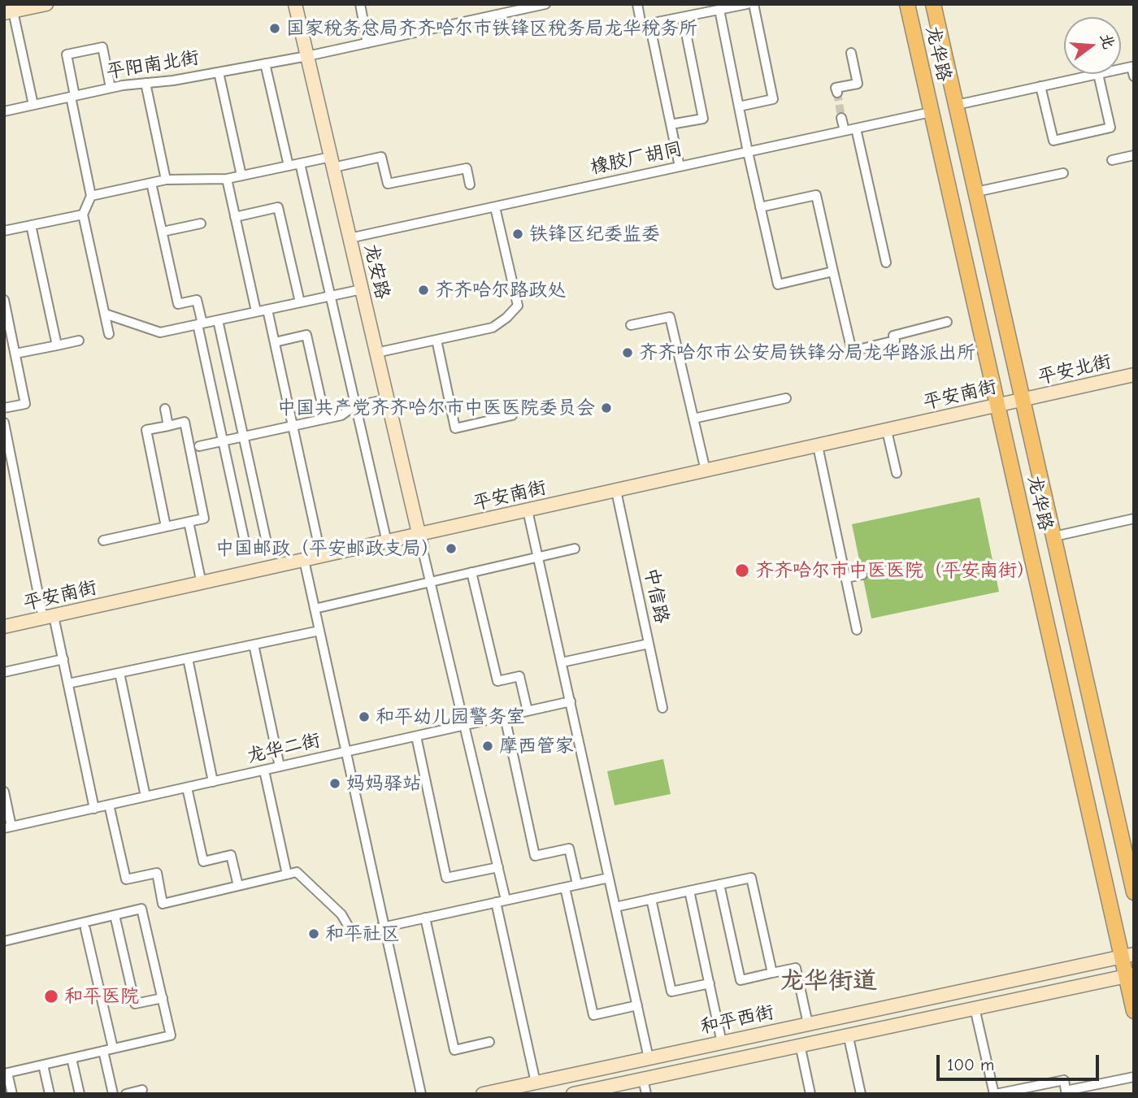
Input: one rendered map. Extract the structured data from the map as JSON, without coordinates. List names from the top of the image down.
{
  "streets": {
    "main road": ["龙华路"],
    "street": [
      "平阳南北街",
      "橡胶厂胡同",
      "龙安路",
      "平安北街",
      "平安南街",
      "中信路",
      "龙华二街",
      "和平西街"
    ]
  },
  "crossings": [
    ["龙华路", "橡胶厂胡同"],
    ["龙华路", "平安北街"],
    ["龙华路", "平安南街"],
    ["龙华路", "和平西街"],
    ["平阳南北街", "龙安路"],
    ["橡胶厂胡同", "龙安路"],
    ["龙安路", "平安南街"],
    ["平安北街", "平安南街"],
    ["平安南街", "中信路"]
  ],
  "districts": ["龙华街道"],
  "places": [
    "国家税务总局齐齐哈尔市铁锋区税务局龙华税务所",
    "铁锋区纪委监委",
    "齐齐哈尔路政处",
    "齐齐哈尔市公安局铁锋分局龙华路派出所",
    "中国共产党齐齐哈尔市中医医院委员会",
    "中国邮政（平安邮政支局）",
    "齐齐哈尔市中医医院（平安南街）",
    "和平幼儿园警务室",
    "摩西管家",
    "妈妈驿站",
    "和平社区",
    "和平医院"
  ],
  "scale_bar": "100 m",
  "north": "right"
}
